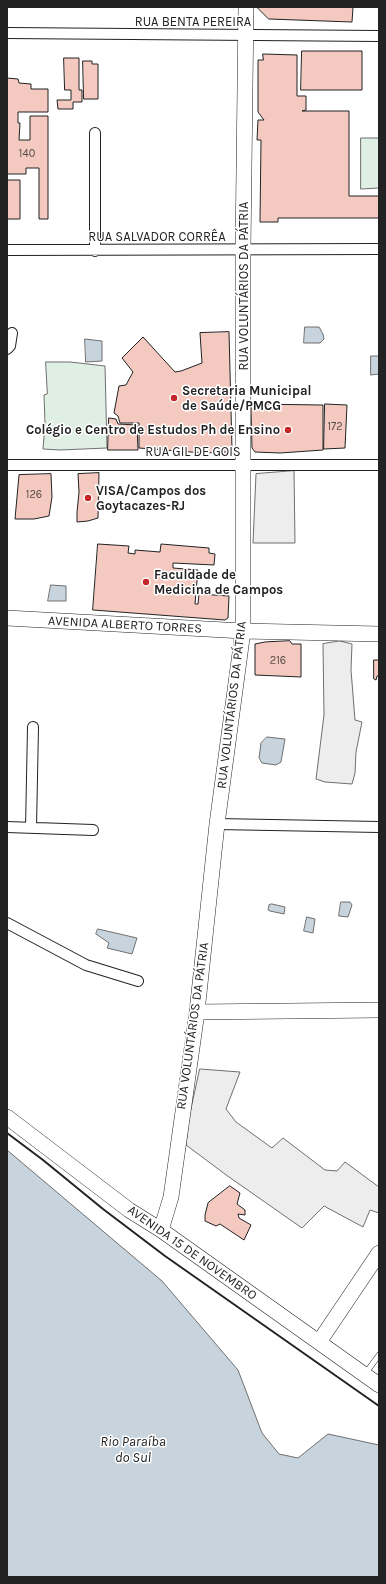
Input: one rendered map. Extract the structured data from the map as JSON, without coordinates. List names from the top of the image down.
{
  "streets": {
    "main road": ["RUA VOLUNTÁRIOS DA PÁTRIA", "AVENIDA ALBERTO TORRES", "AVENIDA 15 DE NOVEMBRO"],
    "street": ["RUA BENTA PEREIRA", "RUA SALVADOR CORRÊA", "RUA GIL DE GOIS"]
  },
  "crossings": [
    ["RUA BENTA PEREIRA", "RUA VOLUNTÁRIOS DA PÁTRIA"],
    ["RUA SALVADOR CORRÊA", "RUA VOLUNTÁRIOS DA PÁTRIA"],
    ["RUA VOLUNTÁRIOS DA PÁTRIA", "RUA GIL DE GOIS"],
    ["RUA VOLUNTÁRIOS DA PÁTRIA", "AVENIDA ALBERTO TORRES"],
    ["RUA VOLUNTÁRIOS DA PÁTRIA", "AVENIDA 15 DE NOVEMBRO"]
  ],
  "water": ["Rio Paraíba do Sul"],
  "places": [
    "Secretaria Municipal de Saúde/PMCG",
    "Colégio e Centro de Estudos Ph de Ensino",
    "VISA/Campos dos Goytacazes-RJ",
    "Faculdade de Medicina de Campos"
  ],
  "house_numbers": [
    "140",
    "172",
    "126",
    "216"
  ]
}
